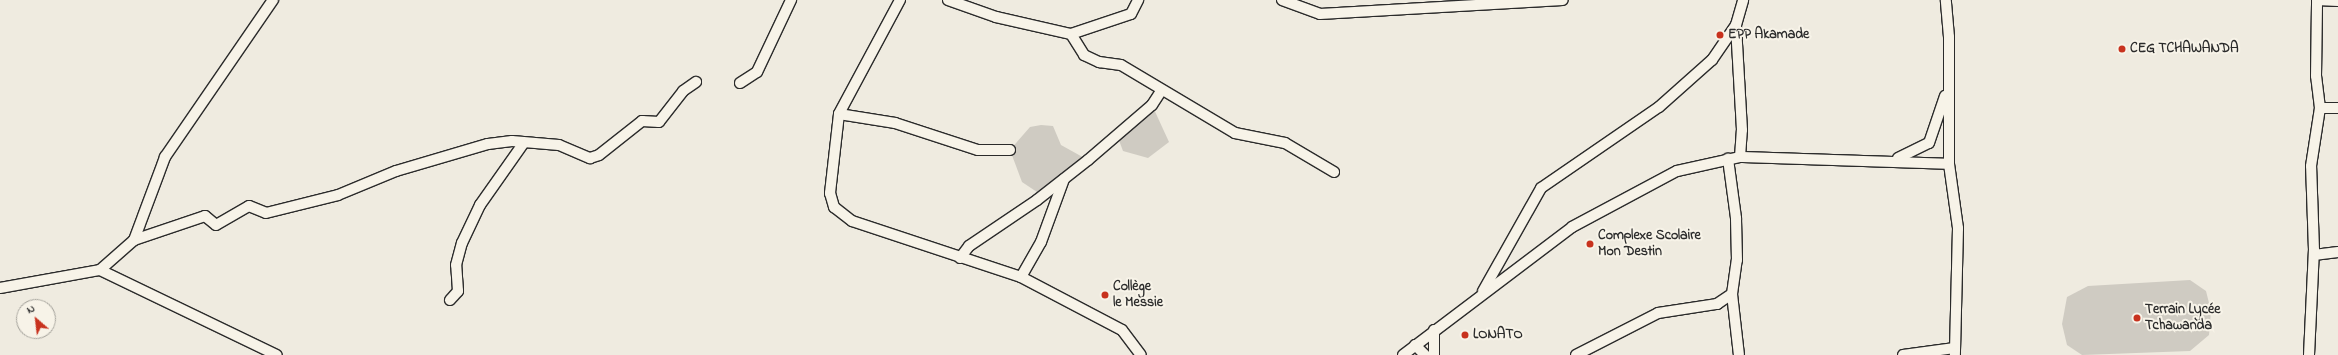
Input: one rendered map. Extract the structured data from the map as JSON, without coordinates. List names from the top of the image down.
{
  "places": [
    "EPP Akamade",
    "CEG TCHAWANDA",
    "Complexe Scolaire Mon Destin",
    "Collège le Messie",
    "Terrain Lycée Tchawanda",
    "LONATO"
  ],
  "north": "top left"
}
